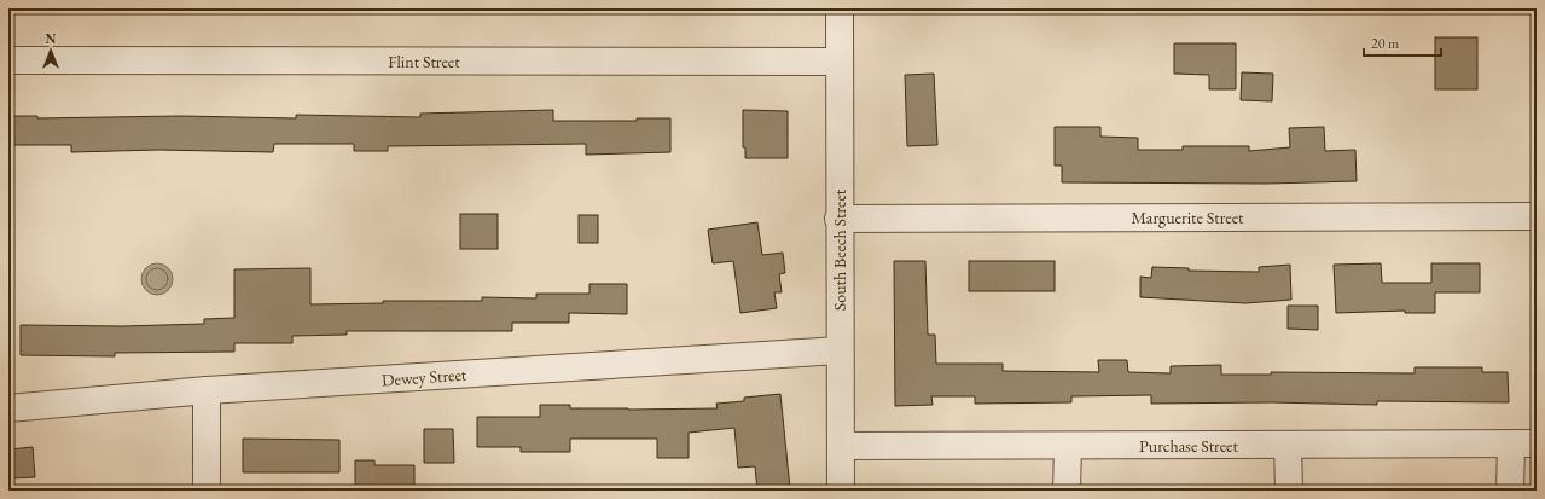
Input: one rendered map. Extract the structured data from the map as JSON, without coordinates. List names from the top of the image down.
{
  "streets": {
    "street": [
      "Flint Street",
      "Marguerite Street",
      "South Beech Street",
      "Dewey Street",
      "Purchase Street"
    ]
  },
  "crossings": [
    ["Flint Street", "South Beech Street"],
    ["Marguerite Street", "South Beech Street"],
    ["South Beech Street", "Dewey Street"],
    ["South Beech Street", "Purchase Street"]
  ],
  "scale_bar": "20 m",
  "north": "top"
}
